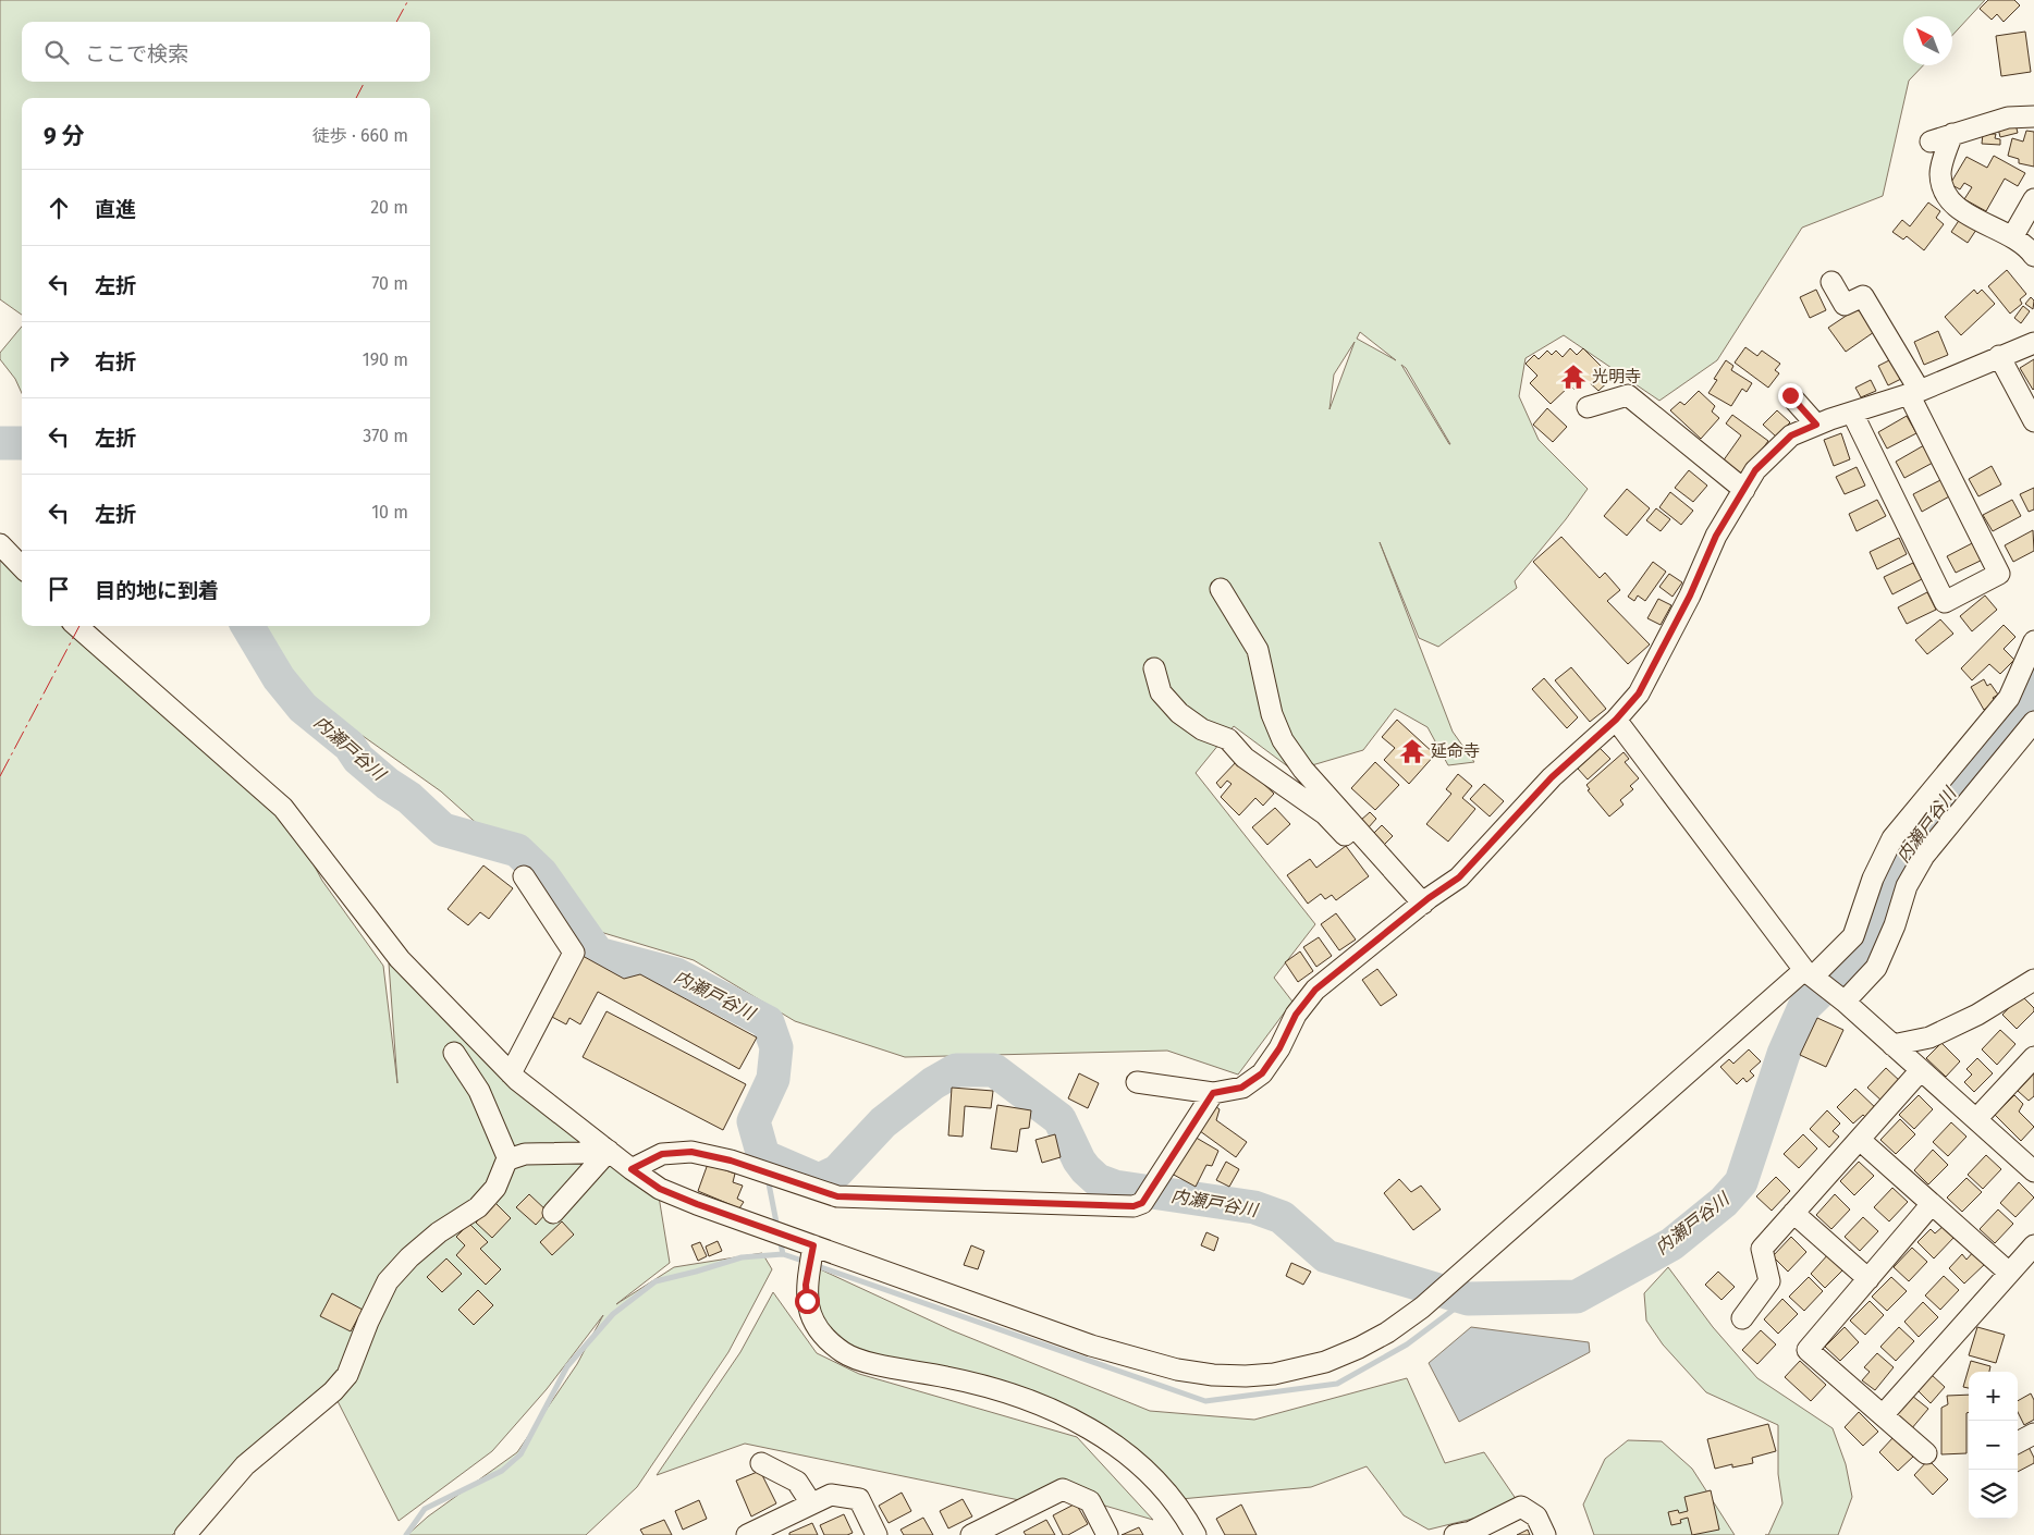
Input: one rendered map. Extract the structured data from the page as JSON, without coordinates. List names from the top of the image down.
{
  "water": ["内瀬戸谷川"],
  "places": {
    "temple": ["光明寺", "延命寺"]
  },
  "north": "top left",
  "page": {
    "search": "ここで検索",
    "heading": ["9 分", "徒歩 · 660 m"],
    "list": [
      ["直進", "20 m"],
      ["左折", "70 m"],
      ["右折", "190 m"],
      ["左折", "370 m"],
      ["左折", "10 m"],
      "目的地に到着"
    ],
    "map_buttons": ["+", "−"]
  }
}
